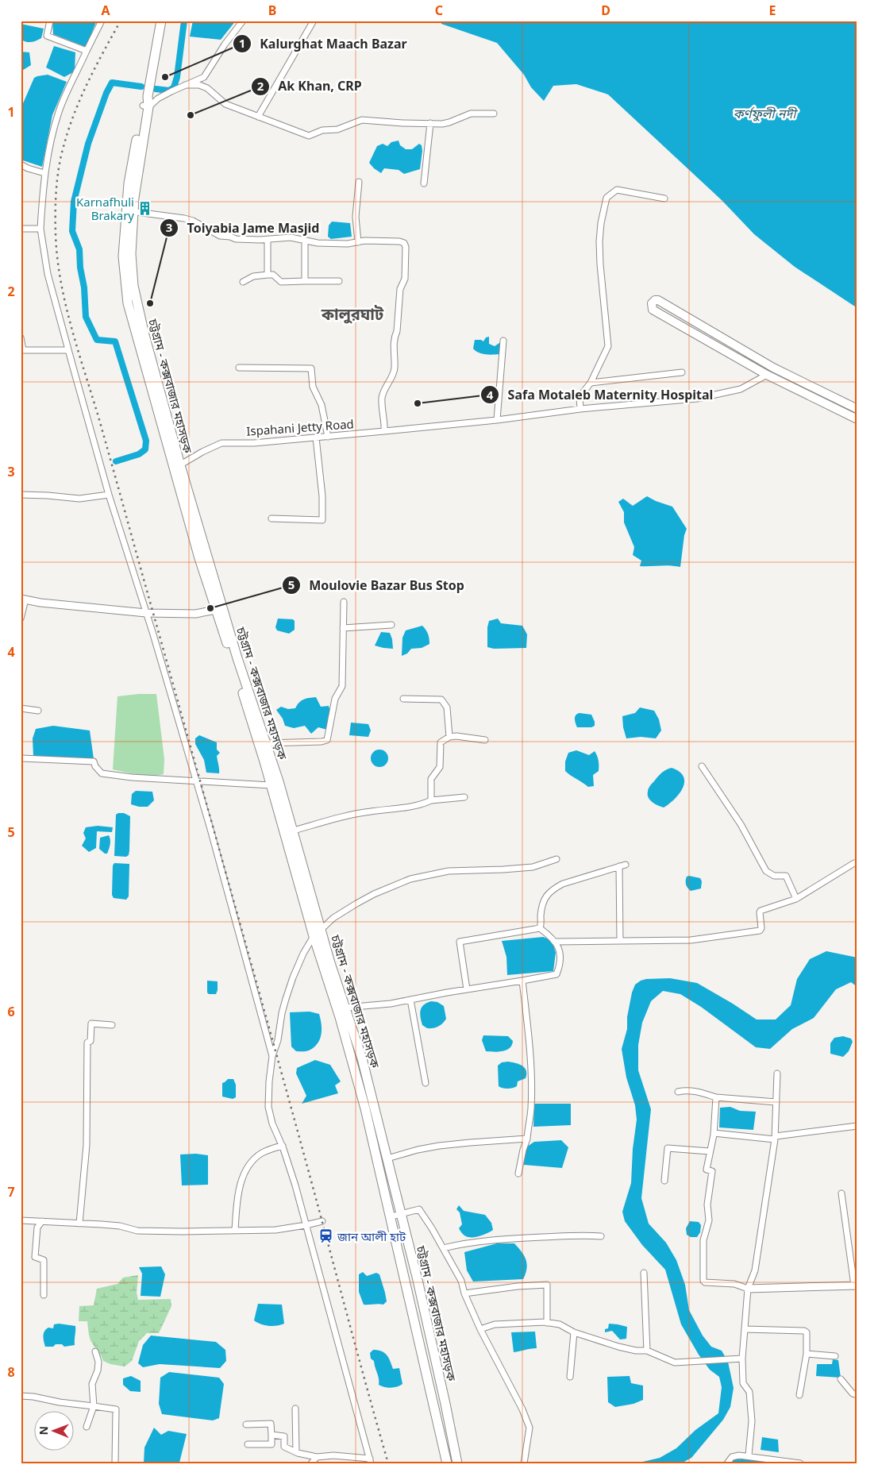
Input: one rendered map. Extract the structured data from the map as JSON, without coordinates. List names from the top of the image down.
{
  "streets": {
    "highway": ["চট্টগ্রাম - কক্সবাজার মহাসড়ক"],
    "street": ["Ispahani Jetty Road"]
  },
  "crossings": [
    ["চট্টগ্রাম - কক্সবাজার মহাসড়ক", "Ispahani Jetty Road"]
  ],
  "districts": ["কালুরঘাট"],
  "water": ["কর্ণফুলী নদী"],
  "places": {
    "other": [
      "Kalurghat Maach Bazar",
      "Ak Khan, CRP",
      "Toiyabia Jame Masjid",
      "Safa Motaleb Maternity Hospital",
      "Moulovie Bazar Bus Stop"
    ],
    "building": ["Karnafhuli Brakary"],
    "station": ["জান আলী হাট"]
  },
  "north": "left",
  "grid": {
    "columns": [
      "A",
      "B",
      "C",
      "D",
      "E"
    ],
    "rows": [
      "1",
      "2",
      "3",
      "4",
      "5",
      "6",
      "7",
      "8"
    ]
  }
}
